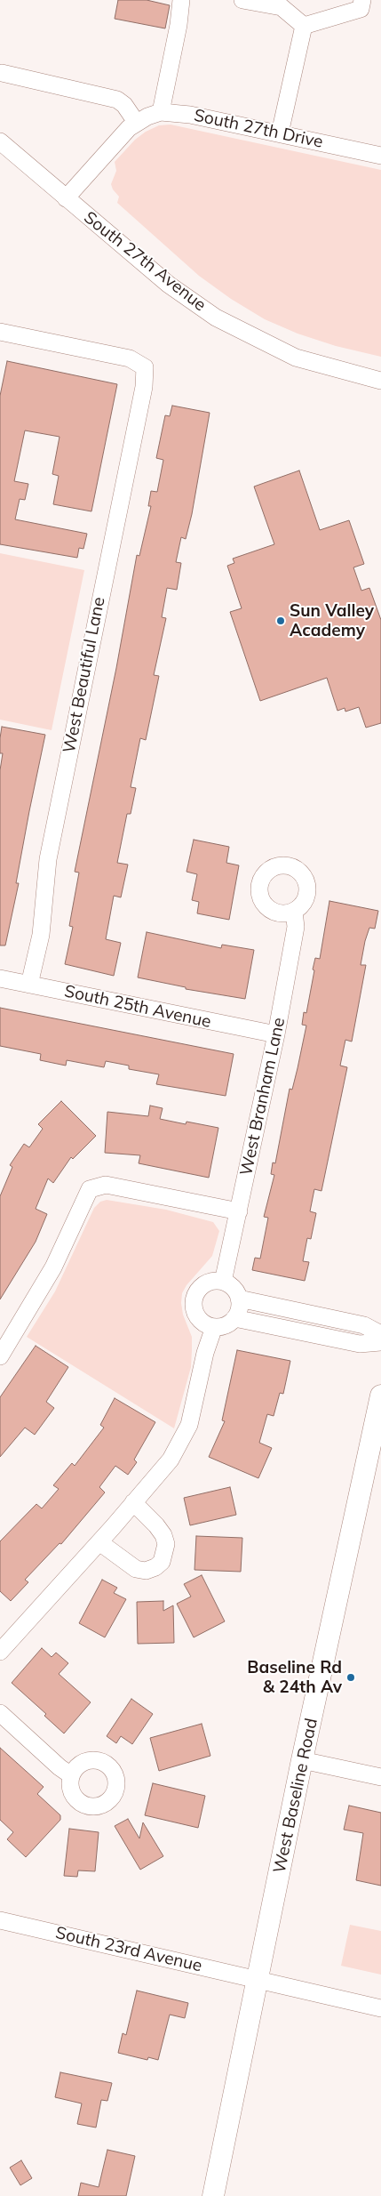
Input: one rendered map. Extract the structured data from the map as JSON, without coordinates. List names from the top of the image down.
{
  "streets": {
    "main road": ["West Baseline Road"],
    "street": [
      "South 27th Drive",
      "South 27th Avenue",
      "West Beautiful Lane",
      "South 25th Avenue",
      "West Branham Lane",
      "South 23rd Avenue"
    ]
  },
  "crossings": [
    ["South 27th Drive", "South 27th Avenue"],
    ["West Beautiful Lane", "South 25th Avenue"],
    ["South 25th Avenue", "West Branham Lane"],
    ["West Baseline Road", "South 23rd Avenue"]
  ],
  "places": ["Sun Valley Academy", "Baseline Rd & 24th Av"]
}
